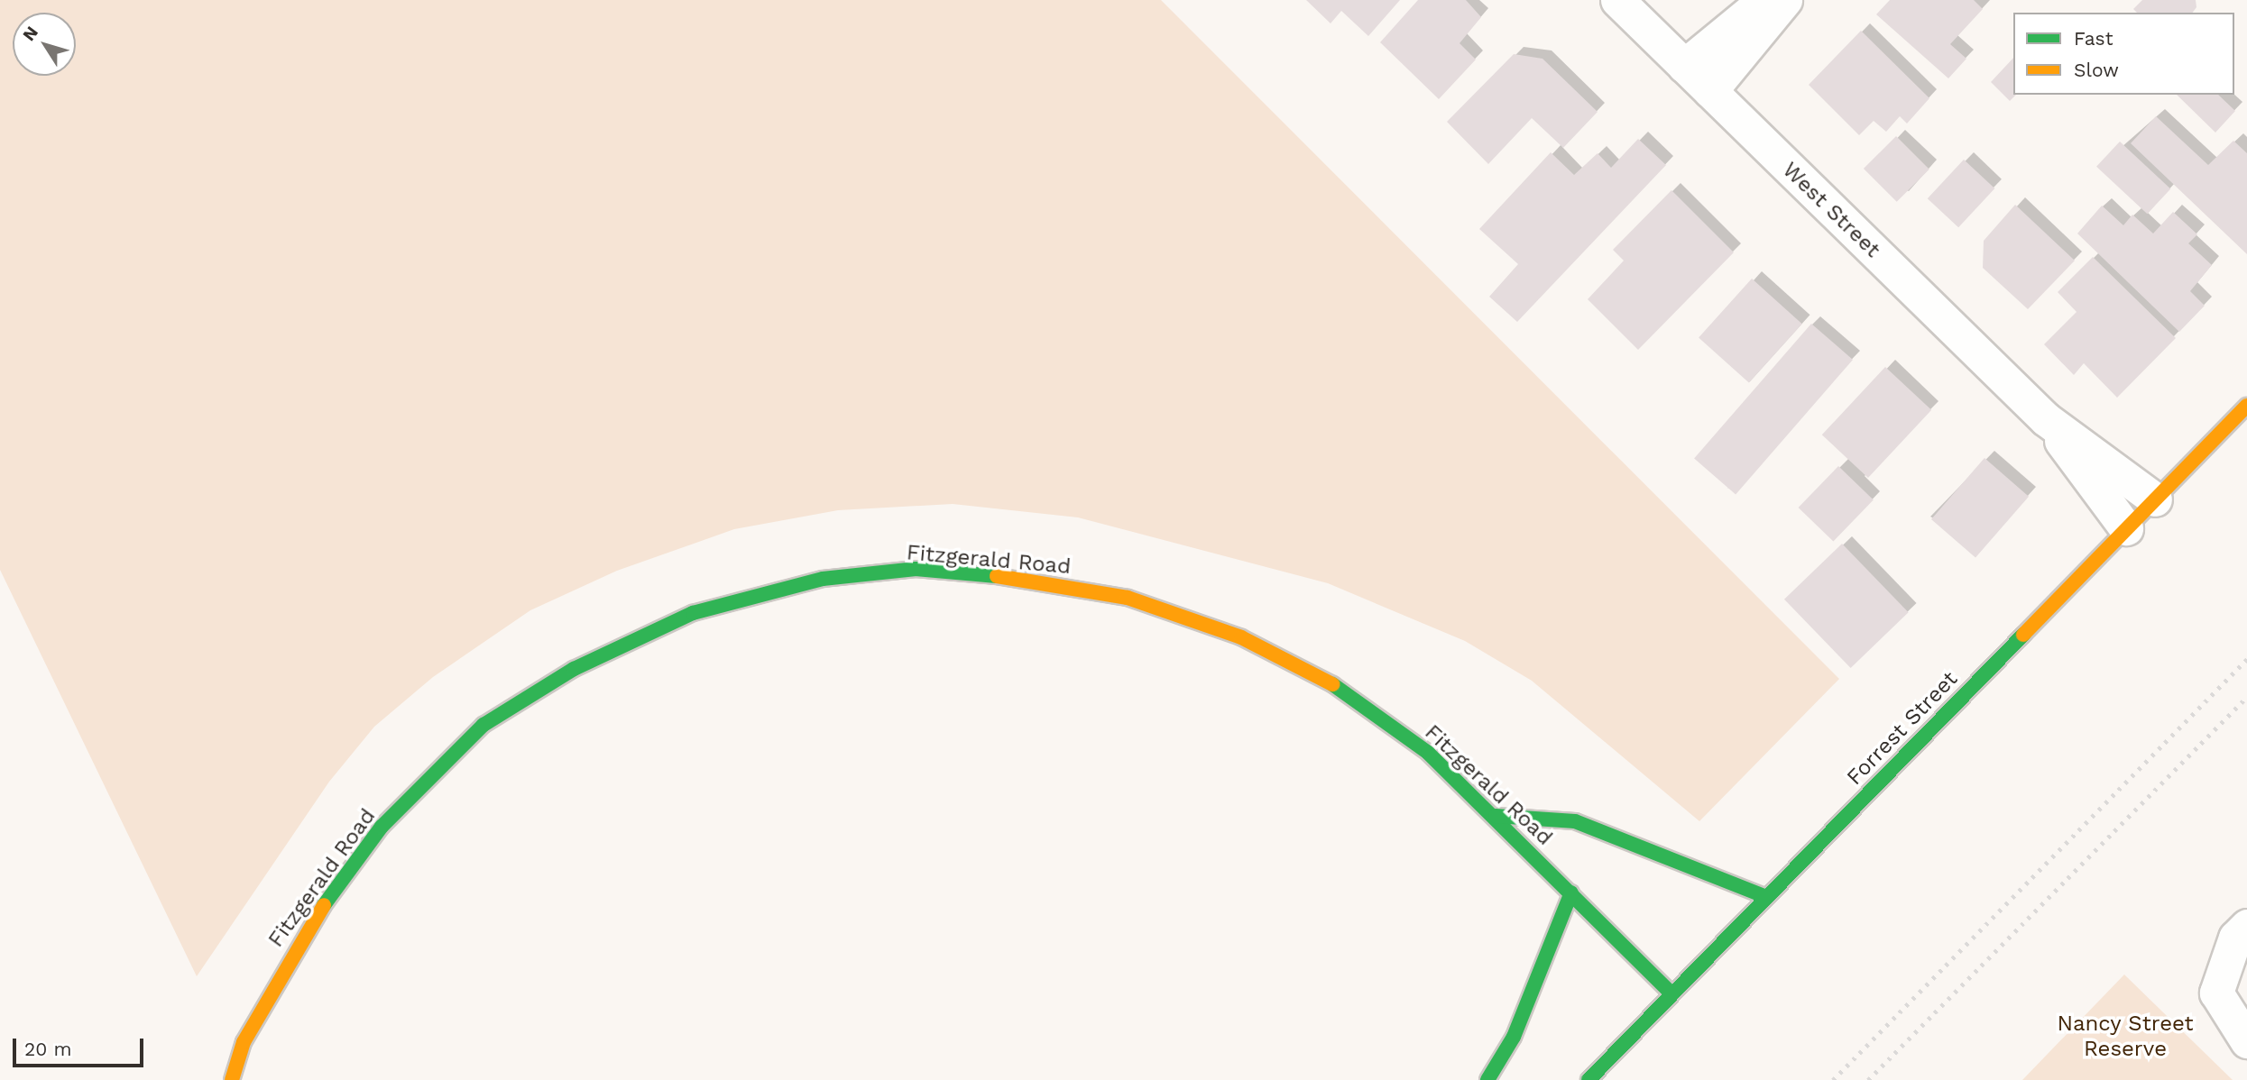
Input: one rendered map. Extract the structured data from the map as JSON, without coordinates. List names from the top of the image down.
{
  "streets": {
    "street": ["West Street", "Fitzgerald Road", "Forrest Street"]
  },
  "crossings": [
    ["West Street", "Forrest Street"],
    ["Fitzgerald Road", "Forrest Street"]
  ],
  "parks": ["Nancy Street Reserve"],
  "legend": ["Fast", "Slow"],
  "scale_bar": "20 m",
  "north": "top left"
}
